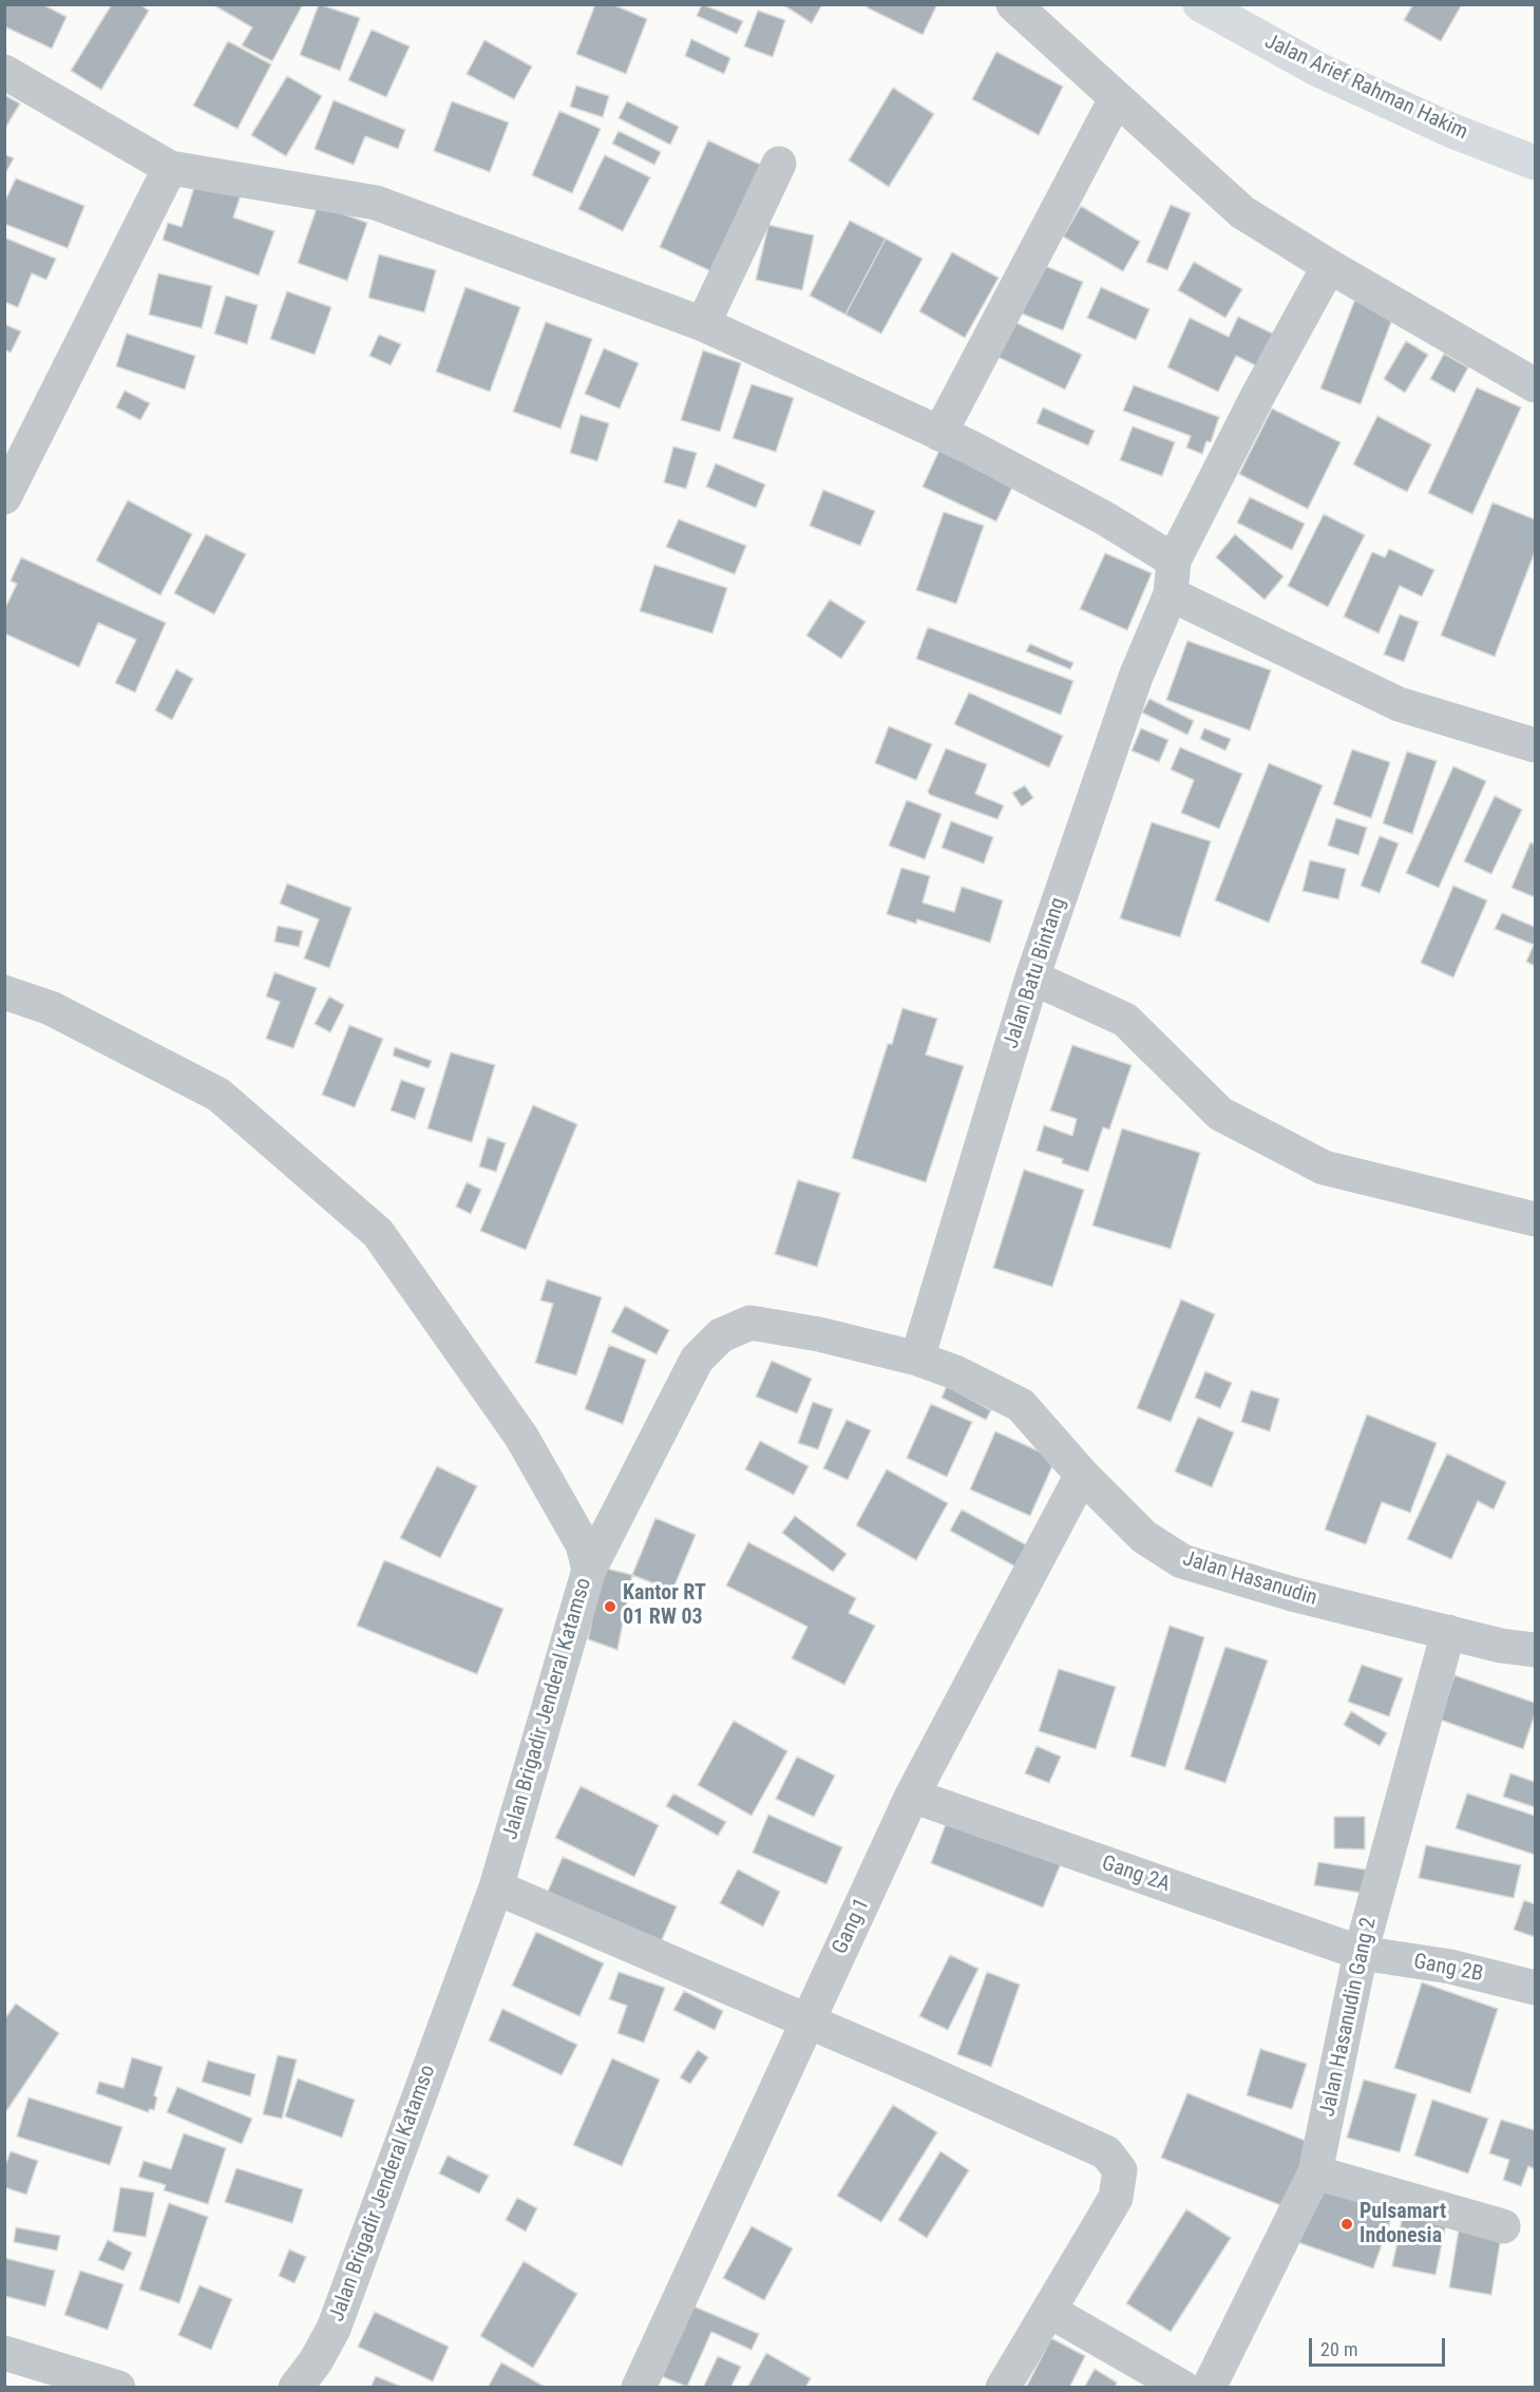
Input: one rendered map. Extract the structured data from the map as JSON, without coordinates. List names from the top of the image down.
{
  "streets": {
    "main road": ["Jalan Arief Rahman Hakim"],
    "street": [
      "Jalan Batu Bintang",
      "Jalan Hasanudin",
      "Jalan Brigadir Jenderal Katamso",
      "Gang 2A",
      "Gang 1",
      "Gang 2B",
      "Jalan Hasanudin Gang 2"
    ]
  },
  "crossings": [
    ["Jalan Batu Bintang", "Jalan Hasanudin"],
    ["Jalan Hasanudin", "Jalan Brigadir Jenderal Katamso"],
    ["Jalan Hasanudin", "Gang 1"],
    ["Jalan Hasanudin", "Jalan Hasanudin Gang 2"],
    ["Gang 2A", "Gang 1"],
    ["Gang 2A", "Gang 2B"],
    ["Gang 2A", "Jalan Hasanudin Gang 2"],
    ["Gang 2B", "Jalan Hasanudin Gang 2"]
  ],
  "places": ["Kantor RT 01 RW 03", "Pulsamart Indonesia"],
  "scale_bar": "20 m"
}
